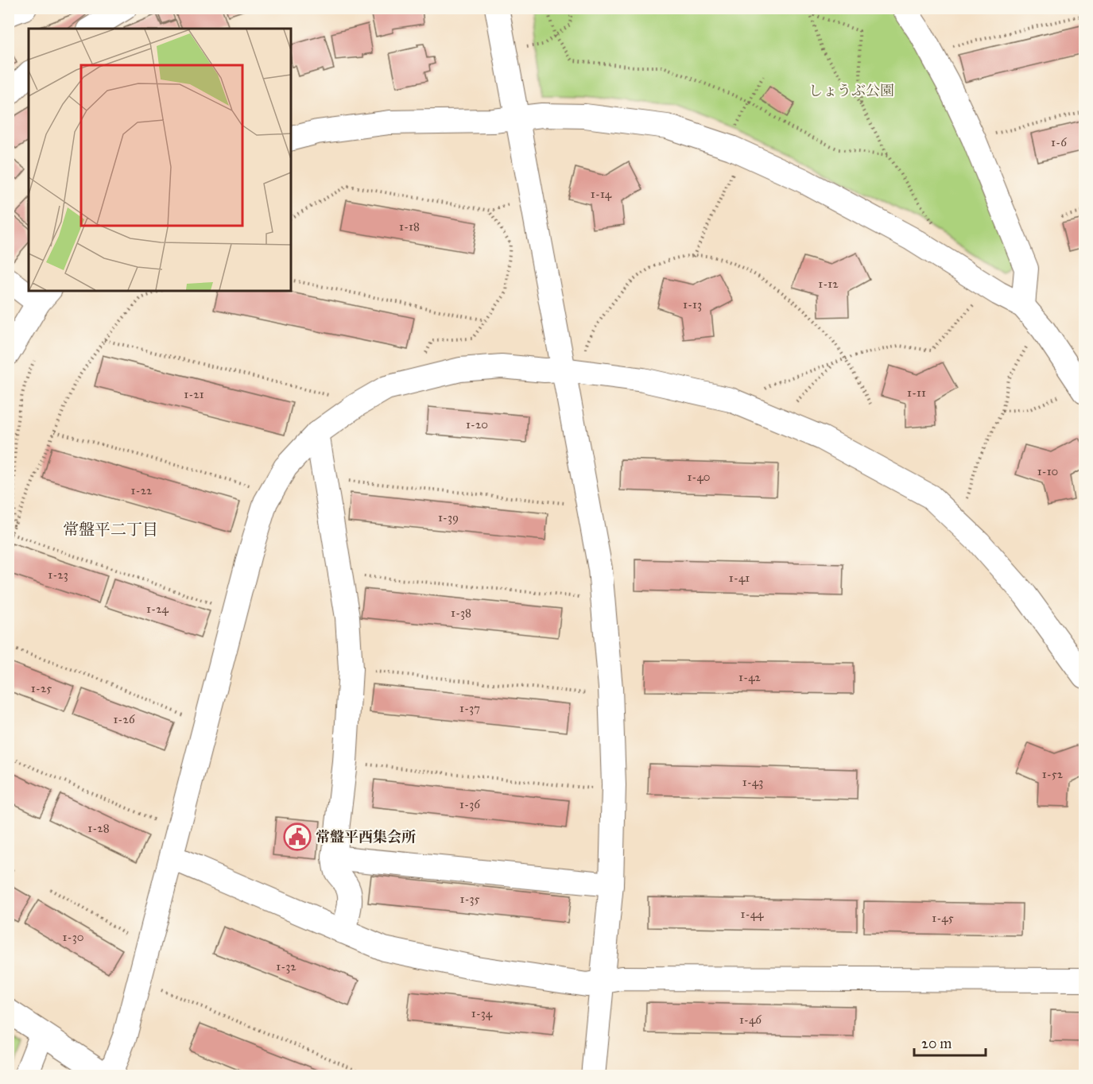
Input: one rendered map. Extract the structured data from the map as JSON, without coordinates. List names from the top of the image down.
{
  "districts": ["常盤平二丁目"],
  "parks": ["しょうぶ公園"],
  "places": {
    "public building": ["常盤平西集会所"]
  },
  "house_numbers": [
    "1-6",
    "1-14",
    "1-18",
    "1-12",
    "1-13",
    "1-11",
    "1-21",
    "1-20",
    "1-10",
    "1-40",
    "1-22",
    "1-39",
    "1-23",
    "1-41",
    "1-24",
    "1-38",
    "1-42",
    "1-25",
    "1-37",
    "1-26",
    "1-52",
    "1-43",
    "1-36",
    "1-28",
    "1-35",
    "1-44",
    "1-45",
    "1-30",
    "1-32",
    "1-34",
    "1-46"
  ],
  "scale_bar": "20 m"
}
